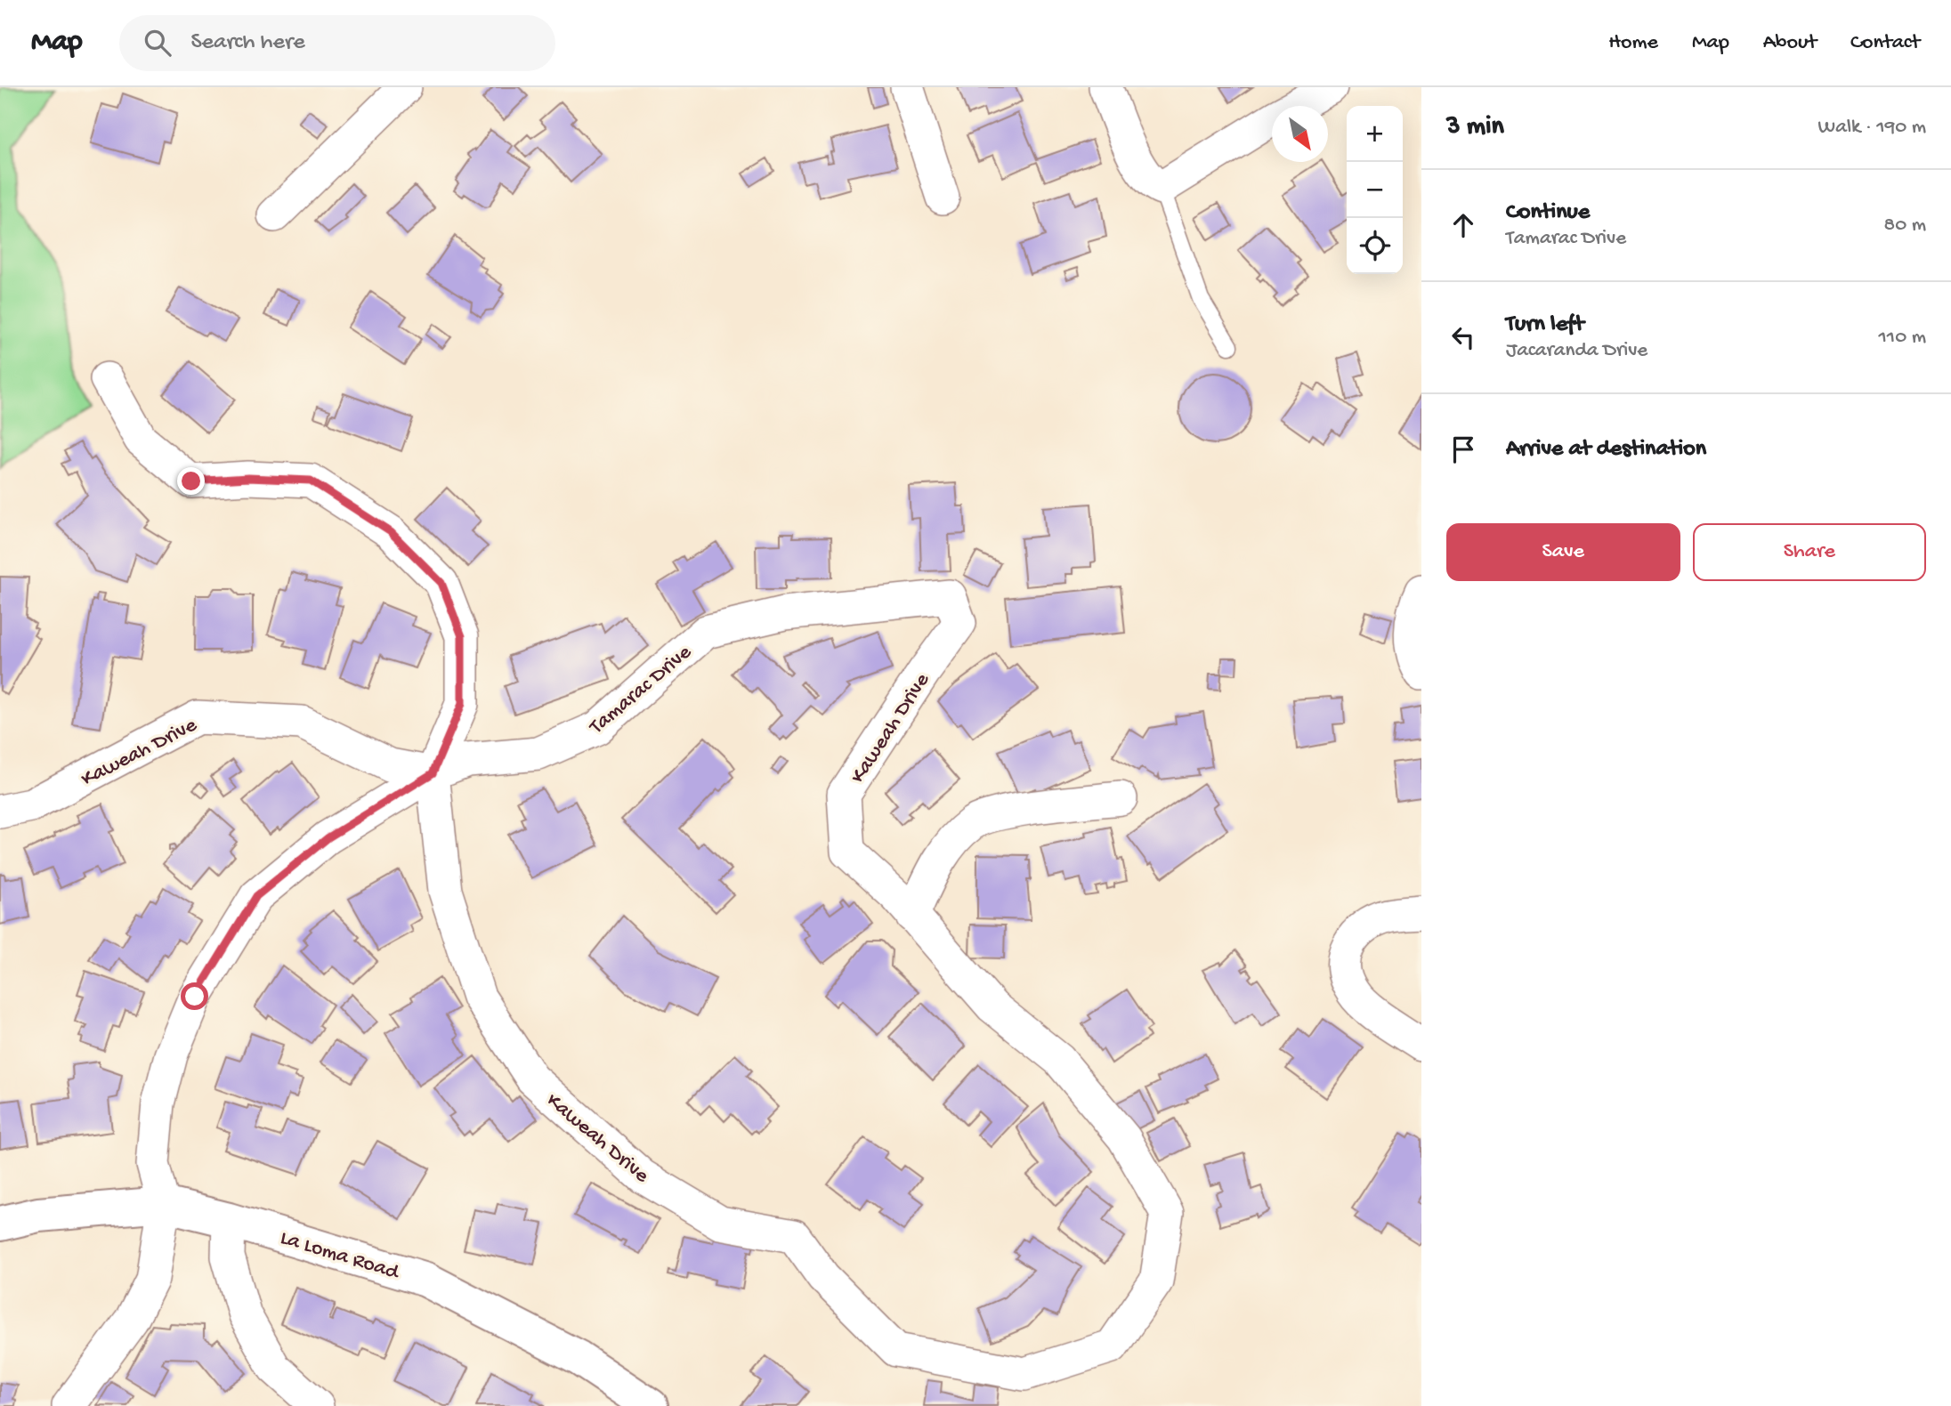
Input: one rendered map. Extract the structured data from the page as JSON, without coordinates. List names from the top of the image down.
{
  "streets": {
    "street": ["Tamarac Drive", "Kaweah Drive", "La Loma Road"]
  },
  "crossings": [
    ["Tamarac Drive", "Kaweah Drive"],
    ["Tamarac Drive", "La Loma Road"]
  ],
  "north": "bottom right",
  "page": {
    "header": "Map",
    "search": "Search here",
    "nav": [
      "Home",
      "Map",
      "About",
      "Contact"
    ],
    "heading": ["3 min", "Walk · 190 m"],
    "map_buttons": ["+", "−"],
    "list": [
      ["Continue", "Tamarac Drive", "80 m"],
      ["Turn left", "Jacaranda Drive", "110 m"],
      "Arrive at destination"
    ],
    "buttons": ["Save", "Share"]
  }
}
